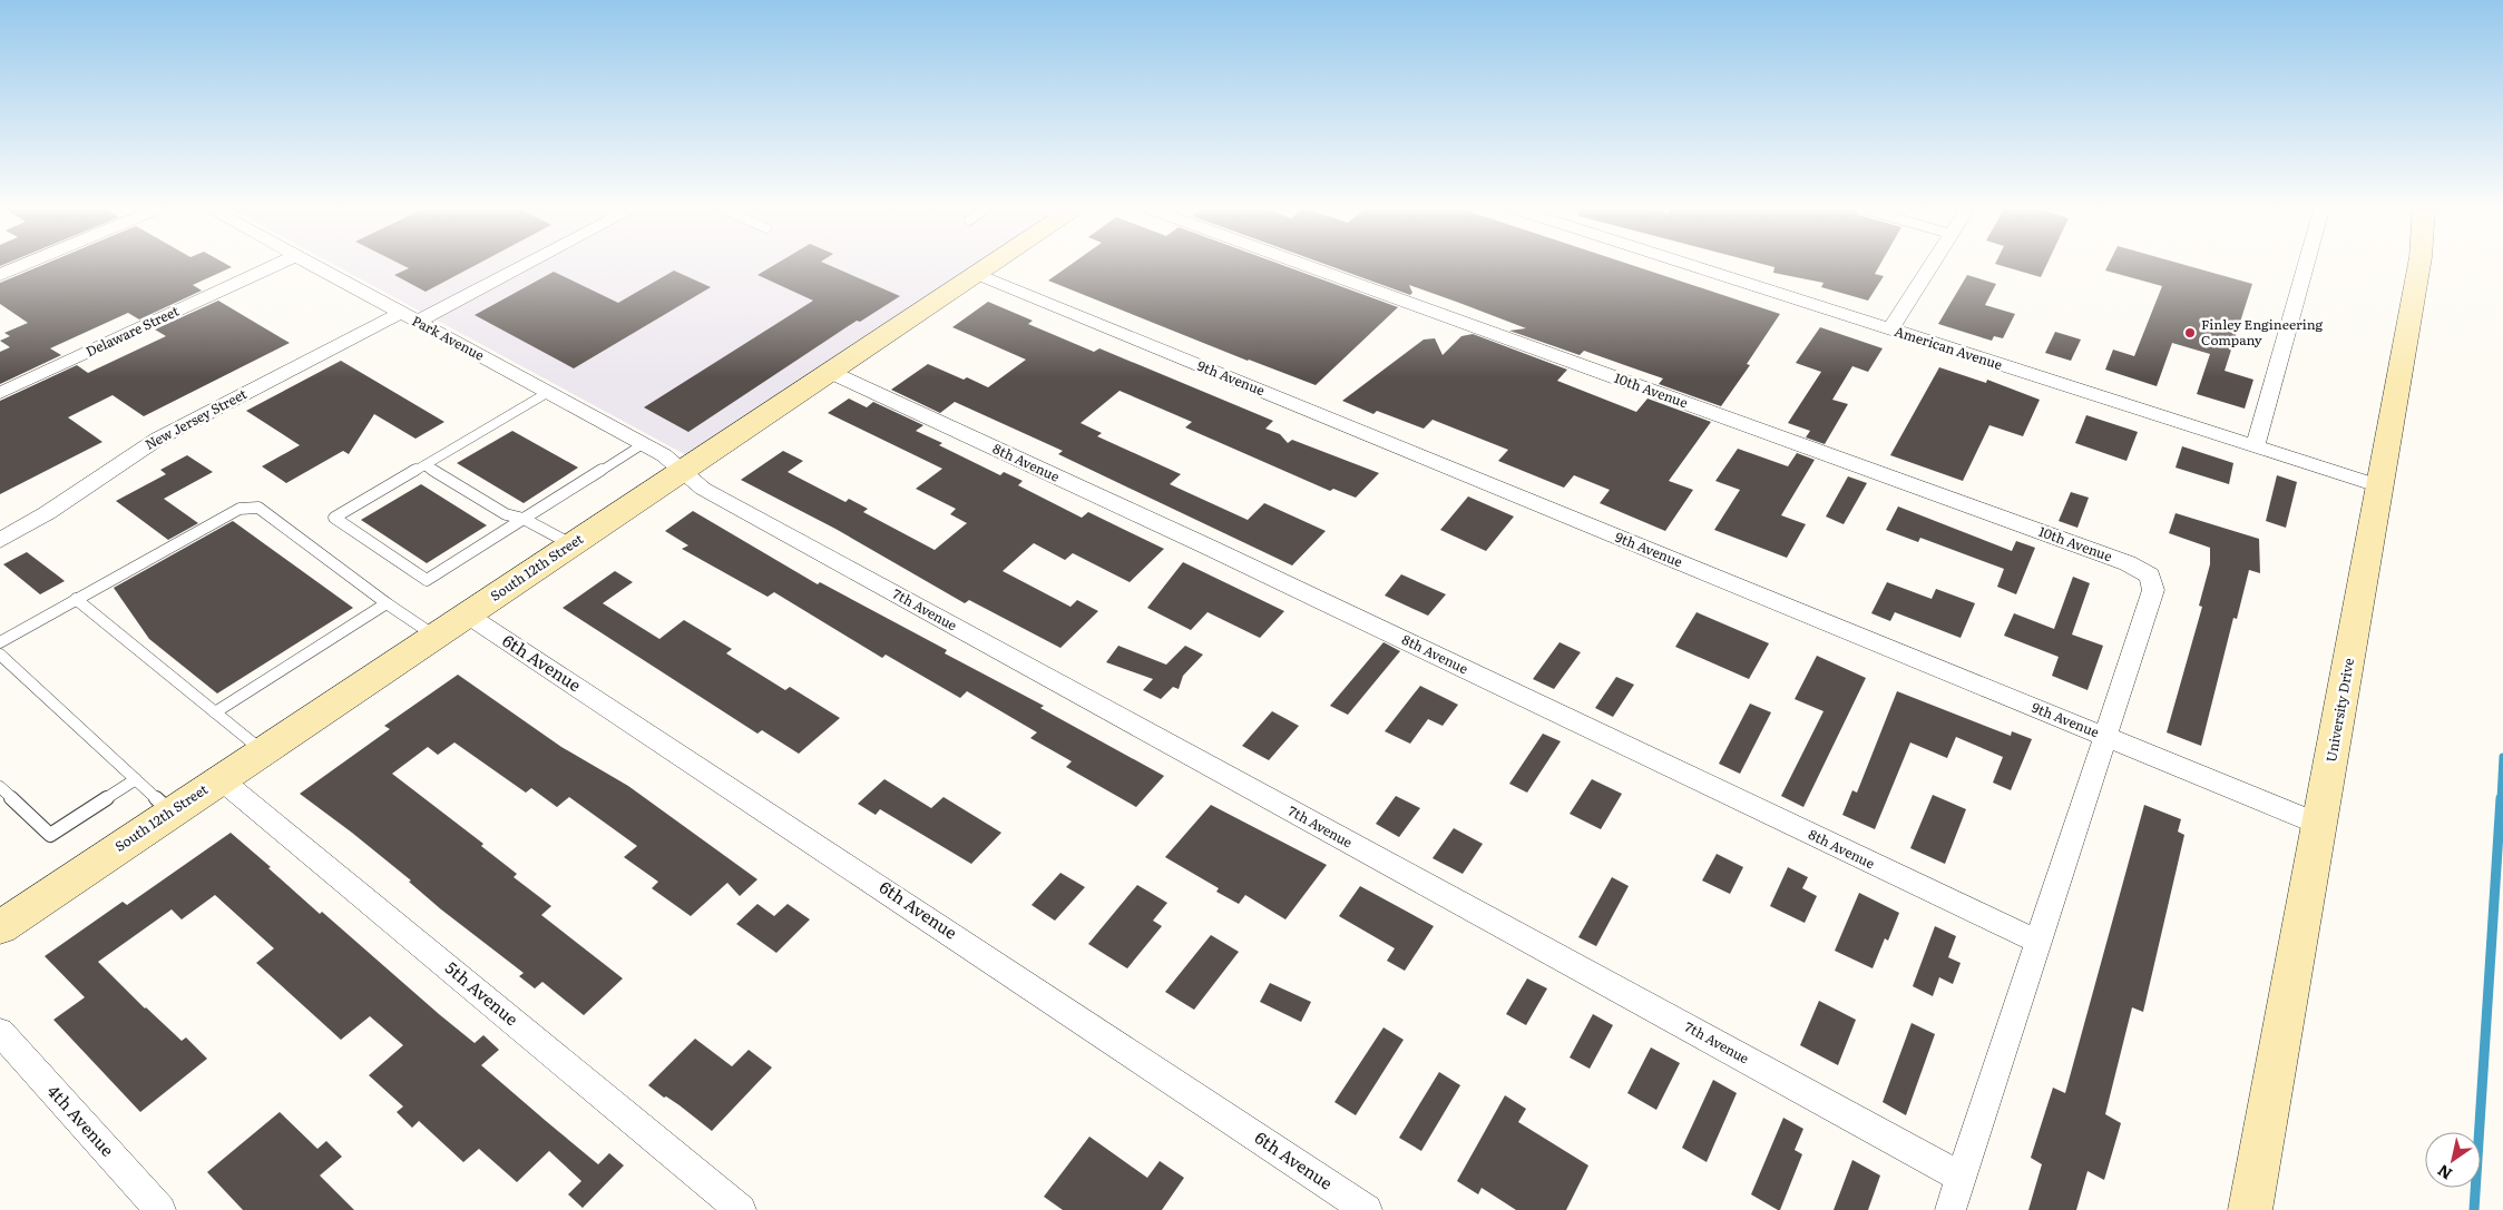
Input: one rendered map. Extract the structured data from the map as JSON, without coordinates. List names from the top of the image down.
{
  "streets": {
    "main road": ["South 12th Street", "University Drive"],
    "street": [
      "Delaware Street",
      "Park Avenue",
      "American Avenue",
      "9th Avenue",
      "10th Avenue",
      "New Jersey Street",
      "8th Avenue",
      "7th Avenue",
      "6th Avenue",
      "5th Avenue",
      "4th Avenue"
    ]
  },
  "crossings": [
    ["Park Avenue", "New Jersey Street"],
    ["Park Avenue", "South 12th Street"],
    ["Park Avenue", "7th Avenue"],
    ["American Avenue", "University Drive"],
    ["9th Avenue", "10th Avenue"],
    ["9th Avenue", "South 12th Street"],
    ["9th Avenue", "University Drive"],
    ["8th Avenue", "South 12th Street"],
    ["South 12th Street", "7th Avenue"],
    ["South 12th Street", "6th Avenue"],
    ["South 12th Street", "5th Avenue"]
  ],
  "places": ["Finley Engineering Company"],
  "north": "bottom left"
}
